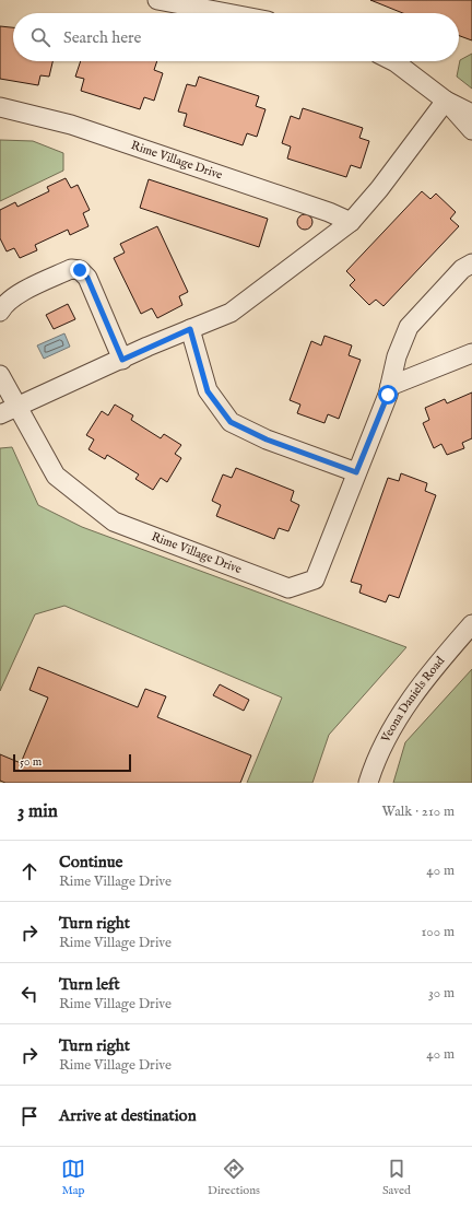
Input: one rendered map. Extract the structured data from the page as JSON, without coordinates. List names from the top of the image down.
{
  "streets": {
    "street": ["Rime Village Drive", "Veona Daniels Road"]
  },
  "scale_bar": "50 m",
  "page": {
    "search": "Search here",
    "scale": "50 m",
    "heading": ["3 min", "Walk · 210 m"],
    "list": [
      ["Continue", "Rime Village Drive", "40 m"],
      ["Turn right", "Rime Village Drive", "100 m"],
      ["Turn left", "Rime Village Drive", "30 m"],
      ["Turn right", "Rime Village Drive", "40 m"],
      "Arrive at destination"
    ],
    "nav": ["Map", "Directions", "Saved"]
  }
}
